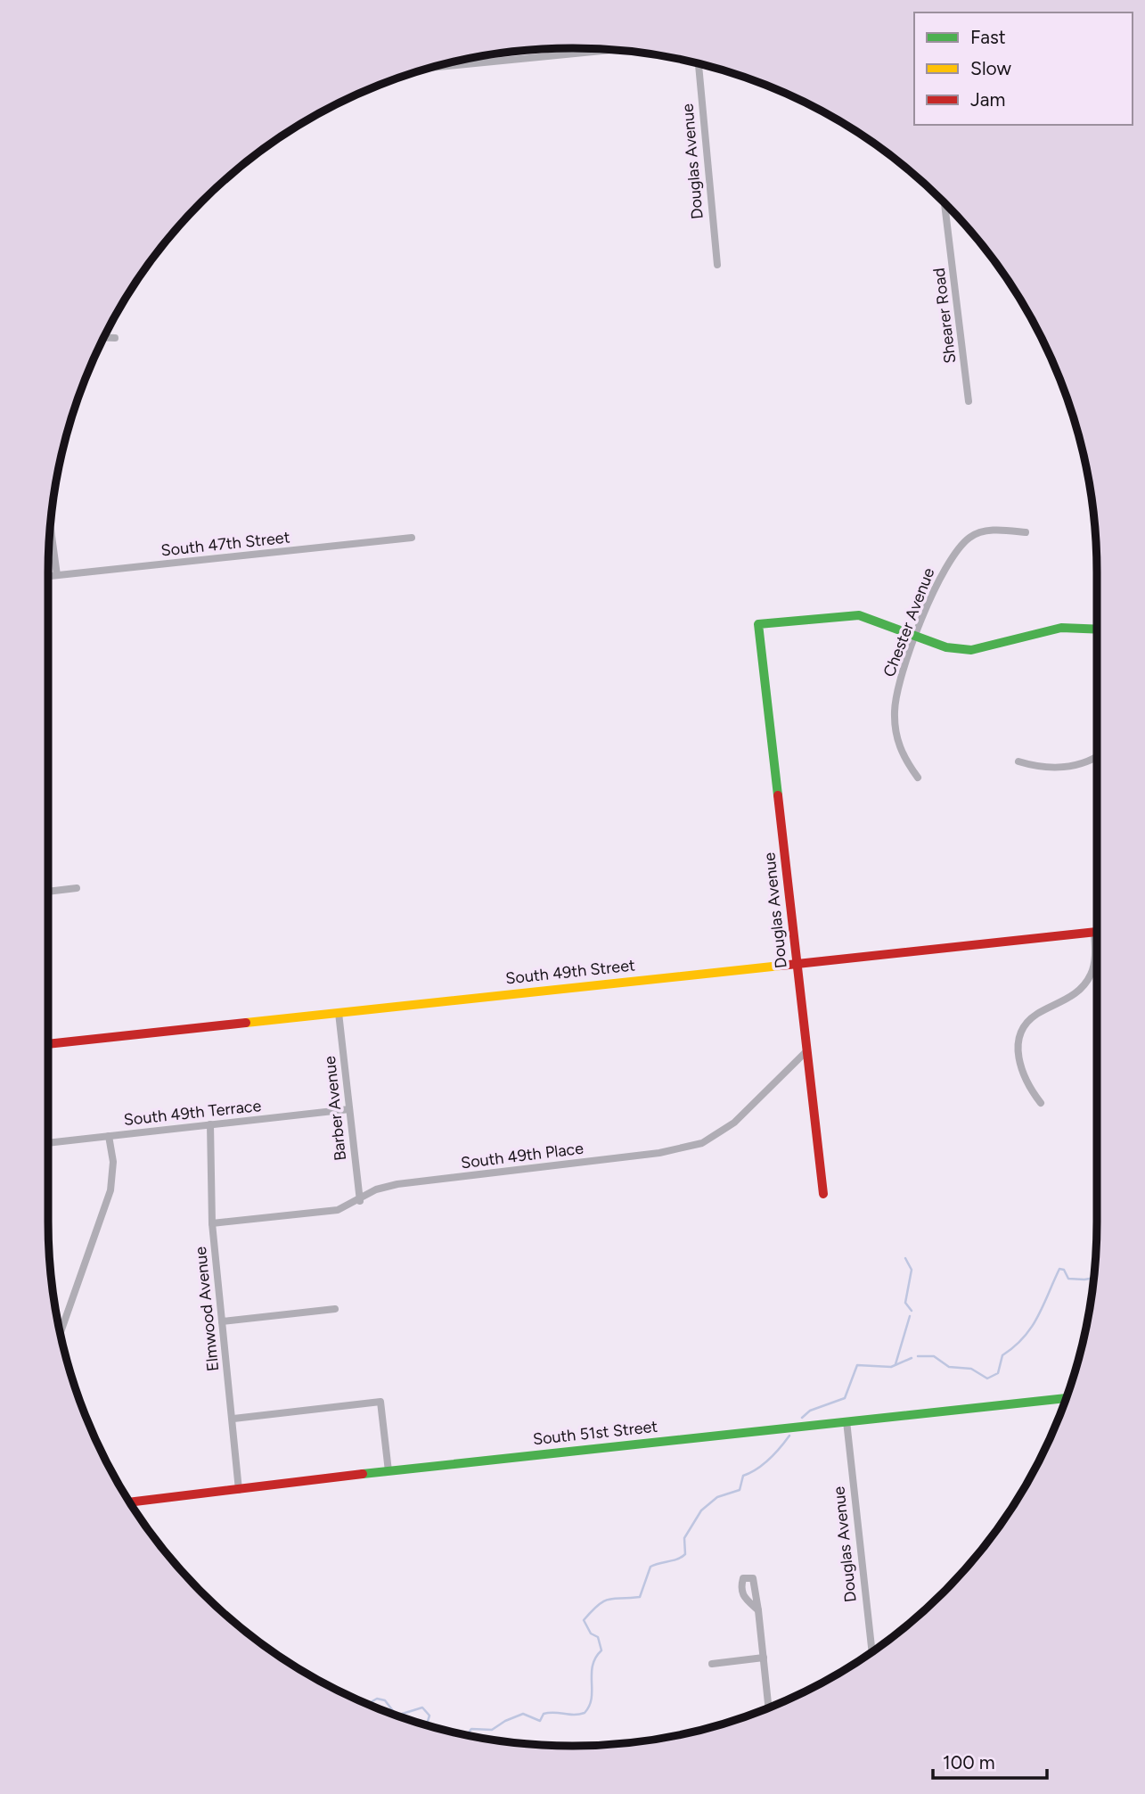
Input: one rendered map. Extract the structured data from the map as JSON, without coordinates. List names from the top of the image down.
{
  "streets": {
    "street": [
      "Douglas Avenue",
      "Shearer Road",
      "South 47th Street",
      "Chester Avenue",
      "South 49th Street",
      "Barber Avenue",
      "South 49th Terrace",
      "South 49th Place",
      "Elmwood Avenue",
      "South 51st Street"
    ]
  },
  "crossings": [
    ["Douglas Avenue", "Chester Avenue"],
    ["Douglas Avenue", "South 49th Street"],
    ["Douglas Avenue", "South 49th Place"],
    ["Douglas Avenue", "South 51st Street"],
    ["South 49th Street", "Barber Avenue"],
    ["Barber Avenue", "South 49th Terrace"],
    ["Barber Avenue", "South 49th Place"],
    ["South 49th Terrace", "Elmwood Avenue"],
    ["South 49th Place", "Elmwood Avenue"],
    ["Elmwood Avenue", "South 51st Street"]
  ],
  "legend": ["Fast", "Slow", "Jam"],
  "scale_bar": "100 m"
}
